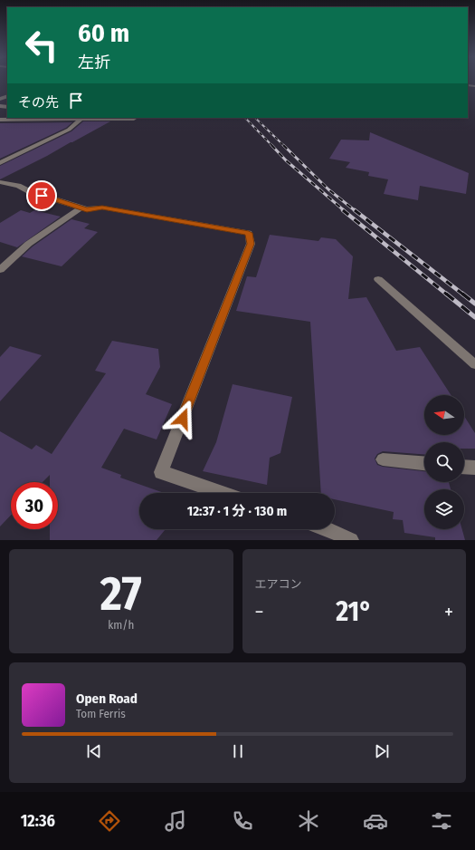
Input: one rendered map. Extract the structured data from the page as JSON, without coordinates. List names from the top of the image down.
{
  "north": "left",
  "page": {
    "turn": ["60 m", "左折"],
    "then": "その先",
    "limit": "30",
    "trip": "12:37 · 1 分 · 130 m",
    "tile": [
      ["27", "km/h"],
      "エアコン"
    ],
    "heat": ["−", "21°", "+"],
    "song": ["Open Road", "Tom Ferris"],
    "tabs": "12:36"
  }
}
